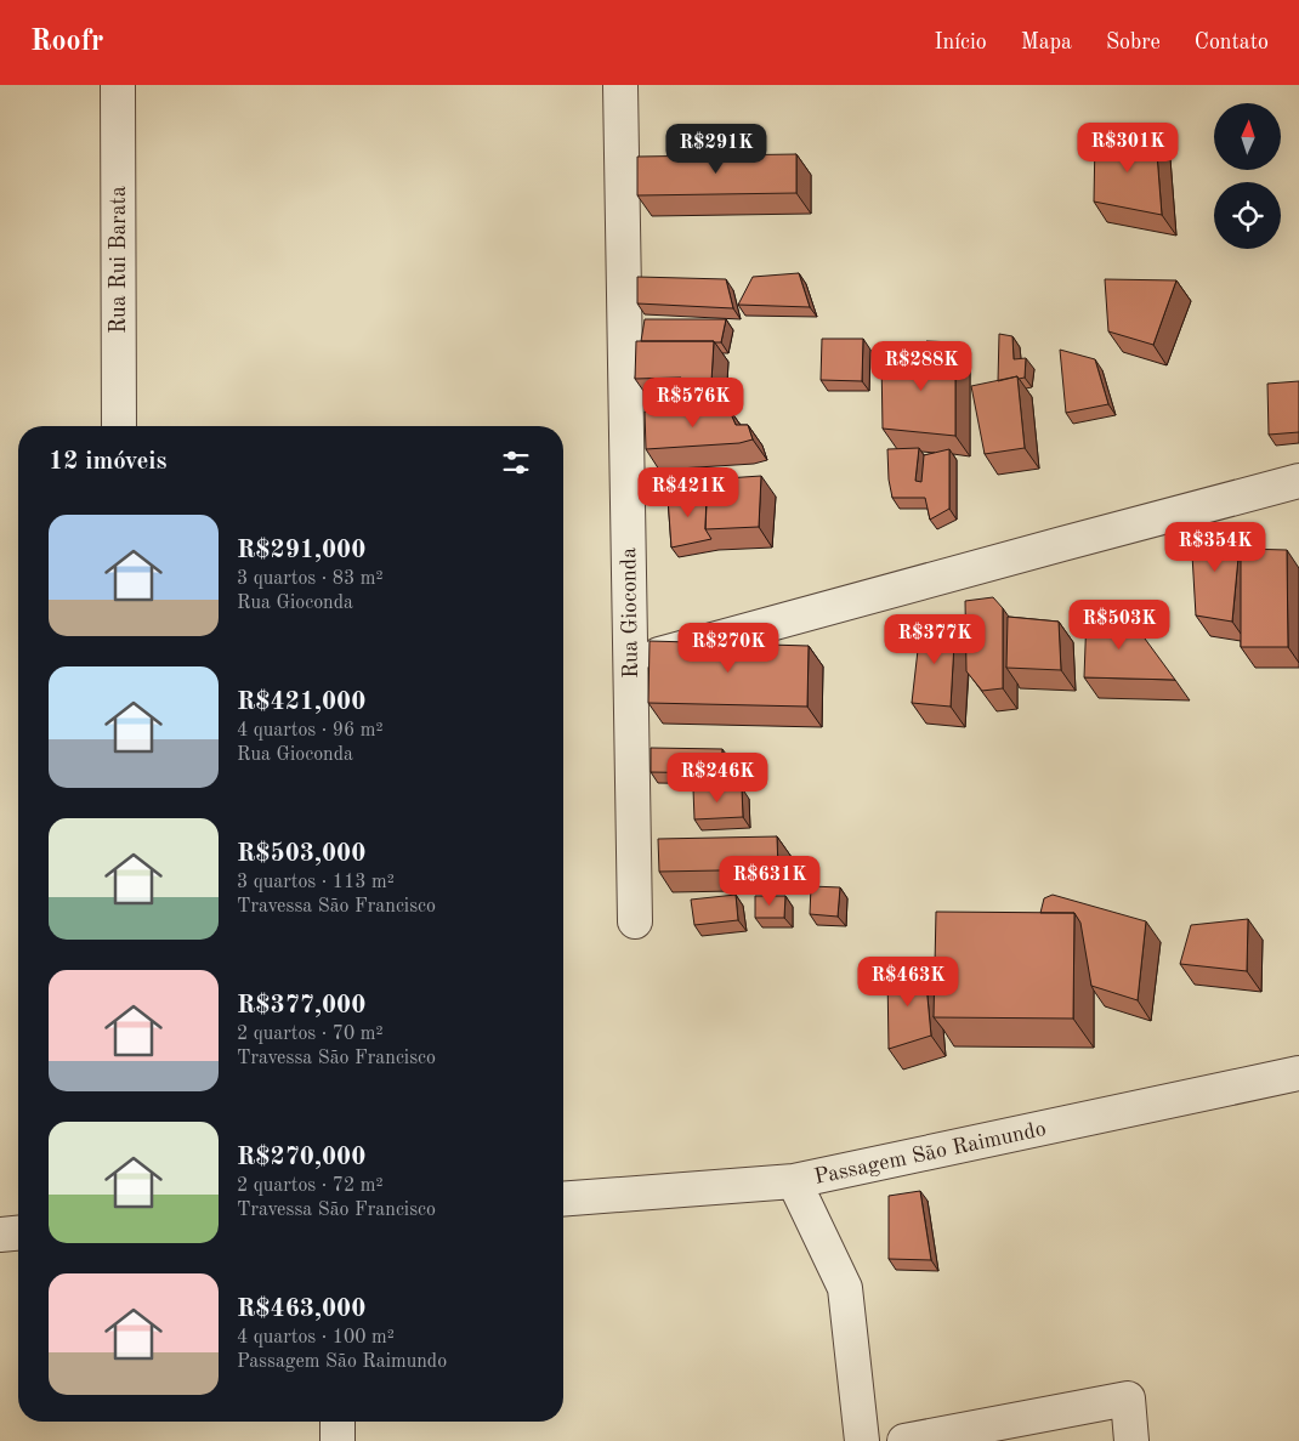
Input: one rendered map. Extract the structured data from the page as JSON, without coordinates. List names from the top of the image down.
{
  "streets": {
    "street": ["Rua Rui Barata", "Rua Gioconda", "Passagem São Raimundo"]
  },
  "north": "top",
  "page": {
    "header": "Roofr",
    "nav": [
      "Início",
      "Mapa",
      "Sobre",
      "Contato"
    ],
    "price": [
      "R$301K",
      "R$291K",
      "R$288K",
      "R$576K",
      "R$421K",
      "R$354K",
      "R$503K",
      "R$377K",
      "R$270K",
      "R$246K",
      "R$631K",
      "R$463K"
    ],
    "heading": "12 imóveis",
    "list": [
      {
        "name": "R$291,000",
        "note": "3 quartos · 83 m² · Rua Gioconda"
      },
      {
        "name": "R$421,000",
        "note": "4 quartos · 96 m² · Rua Gioconda"
      },
      {
        "name": "R$503,000",
        "note": "3 quartos · 113 m² · Travessa São Francisco"
      },
      {
        "name": "R$377,000",
        "note": "2 quartos · 70 m² · Travessa São Francisco"
      },
      {
        "name": "R$270,000",
        "note": "2 quartos · 72 m² · Travessa São Francisco"
      },
      {
        "name": "R$463,000",
        "note": "4 quartos · 100 m² · Passagem São Raimundo"
      }
    ]
  }
}
